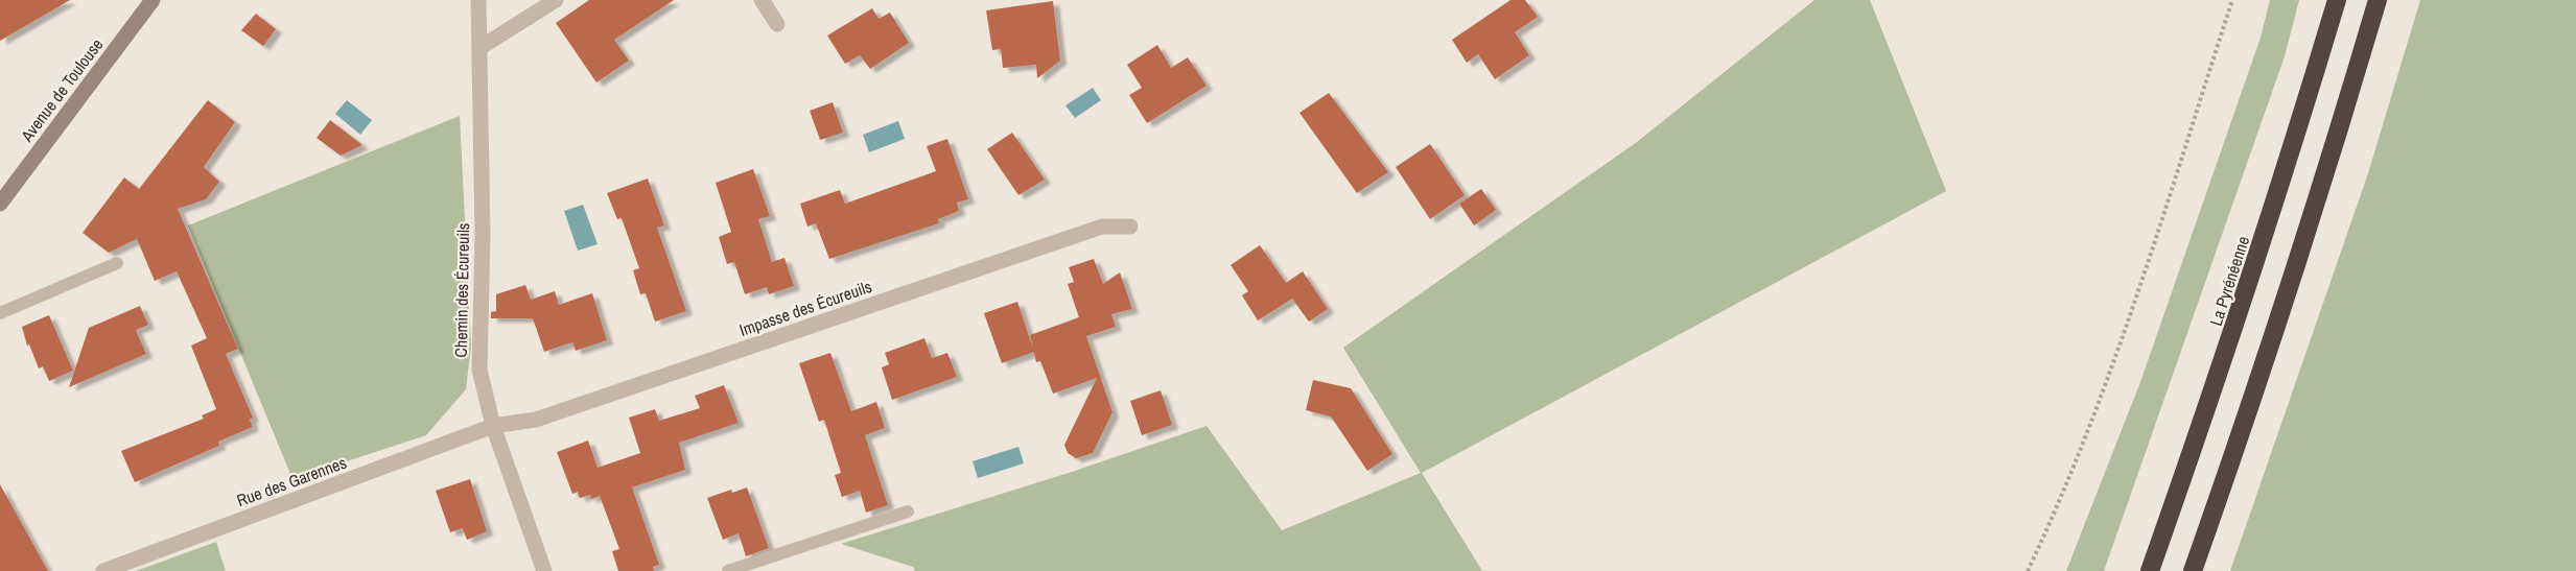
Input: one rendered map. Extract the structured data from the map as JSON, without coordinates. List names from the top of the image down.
{
  "streets": {
    "highway": ["La Pyrénéenne"],
    "main road": ["Avenue de Toulouse"],
    "street": ["Chemin des Écureuils", "Impasse des Écureuils", "Rue des Garennes"]
  },
  "crossings": [
    ["Chemin des Écureuils", "Impasse des Écureuils"],
    ["Chemin des Écureuils", "Rue des Garennes"],
    ["Impasse des Écureuils", "Rue des Garennes"]
  ]
}
